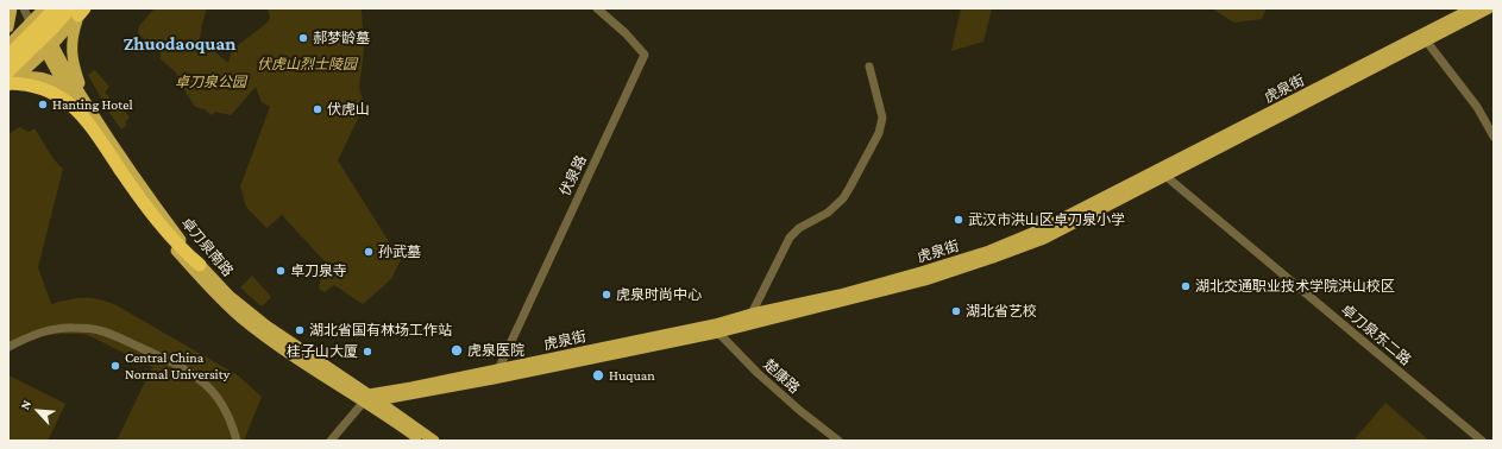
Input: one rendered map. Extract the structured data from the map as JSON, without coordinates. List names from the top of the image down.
{
  "streets": {
    "main road": ["虎泉街", "卓刀泉南路"],
    "street": ["伏泉路", "卓刀泉东二路", "楚康路"]
  },
  "crossings": [
    ["虎泉街", "伏泉路"],
    ["虎泉街", "卓刀泉南路"],
    ["虎泉街", "卓刀泉东二路"],
    ["虎泉街", "楚康路"]
  ],
  "districts": ["Zhuodaoquan"],
  "parks": ["伏虎山烈士陵园", "卓刀泉公园"],
  "places": [
    "郝梦龄墓",
    "Hanting Hotel",
    "伏虎山",
    "武汉市洪山区卓刀泉小学",
    "孙武墓",
    "卓刀泉寺",
    "湖北交通职业技术学院洪山校区",
    "虎泉时尚中心",
    "湖北省艺校",
    "湖北省国有林场工作站",
    "虎泉医院",
    "桂子山大厦",
    "Central China Normal University",
    "Huquan"
  ],
  "north": "top left"
}
